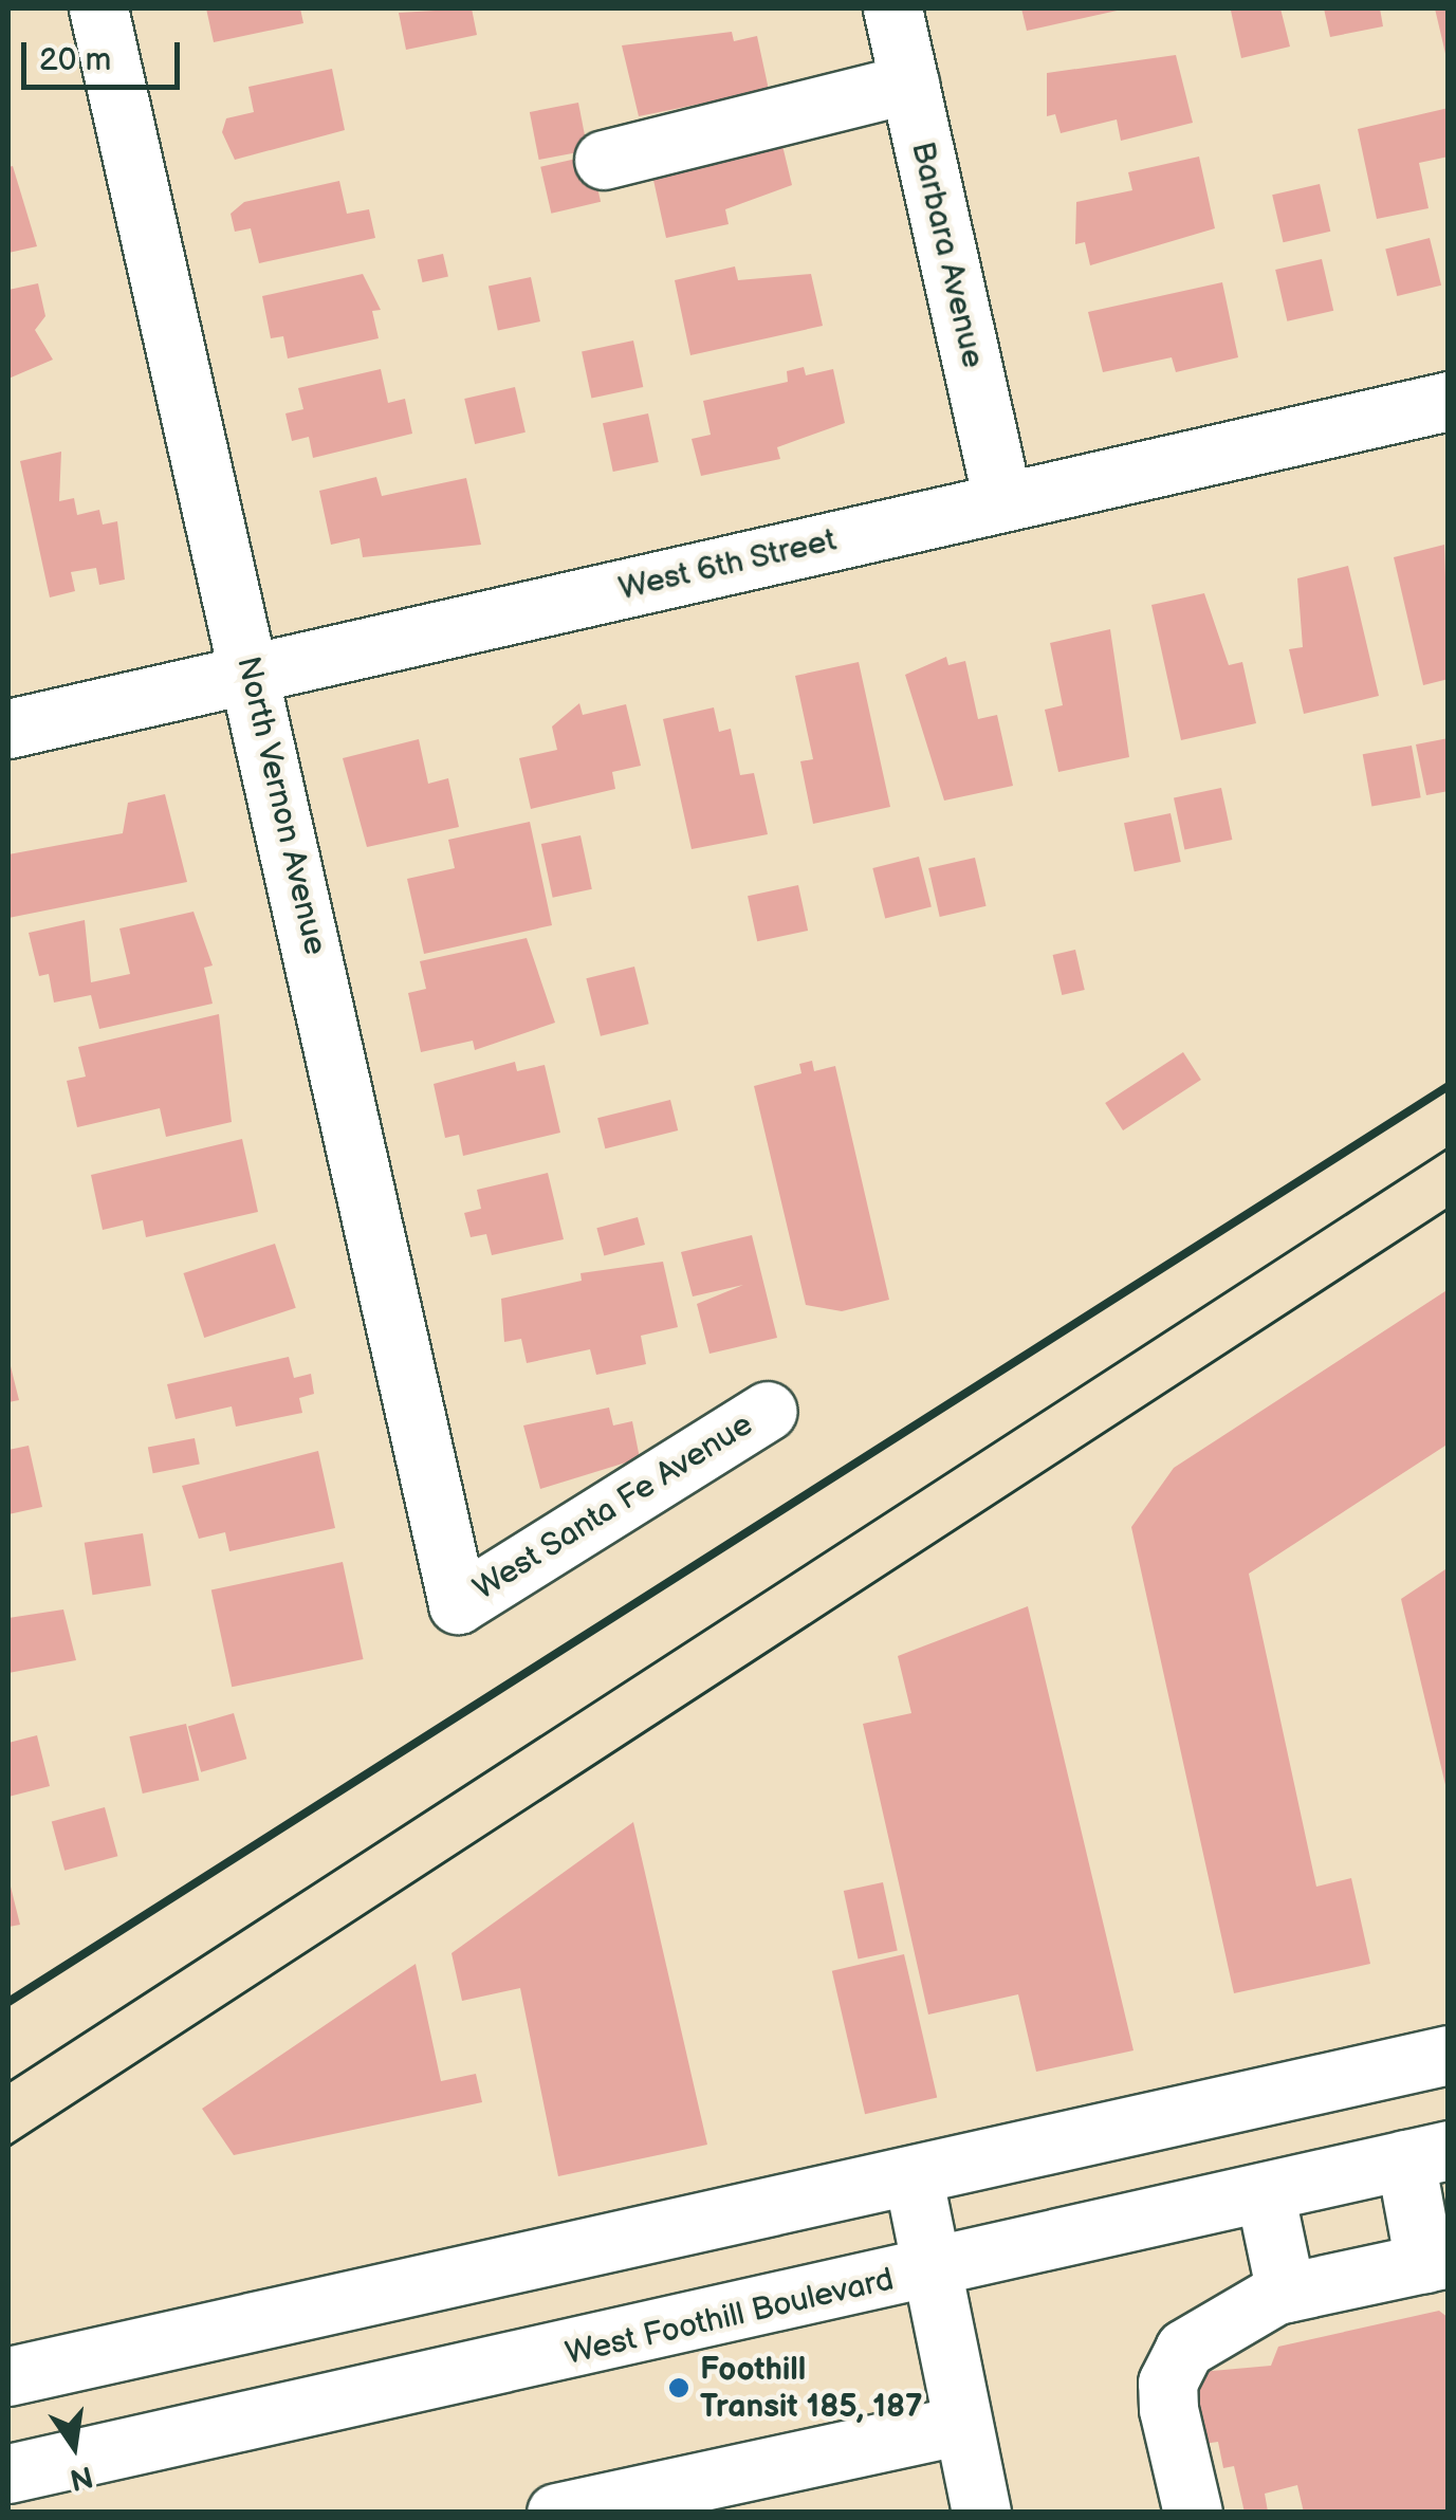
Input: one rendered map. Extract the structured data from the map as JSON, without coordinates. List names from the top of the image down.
{
  "streets": {
    "street": [
      "Barbara Avenue",
      "West 6th Street",
      "North Vernon Avenue",
      "West Santa Fe Avenue",
      "West Foothill Boulevard"
    ]
  },
  "crossings": [
    ["Barbara Avenue", "West 6th Street"],
    ["West 6th Street", "North Vernon Avenue"],
    ["North Vernon Avenue", "West Santa Fe Avenue"]
  ],
  "places": ["Foothill Transit 185, 187"],
  "scale_bar": "20 m",
  "north": "bottom"
}
